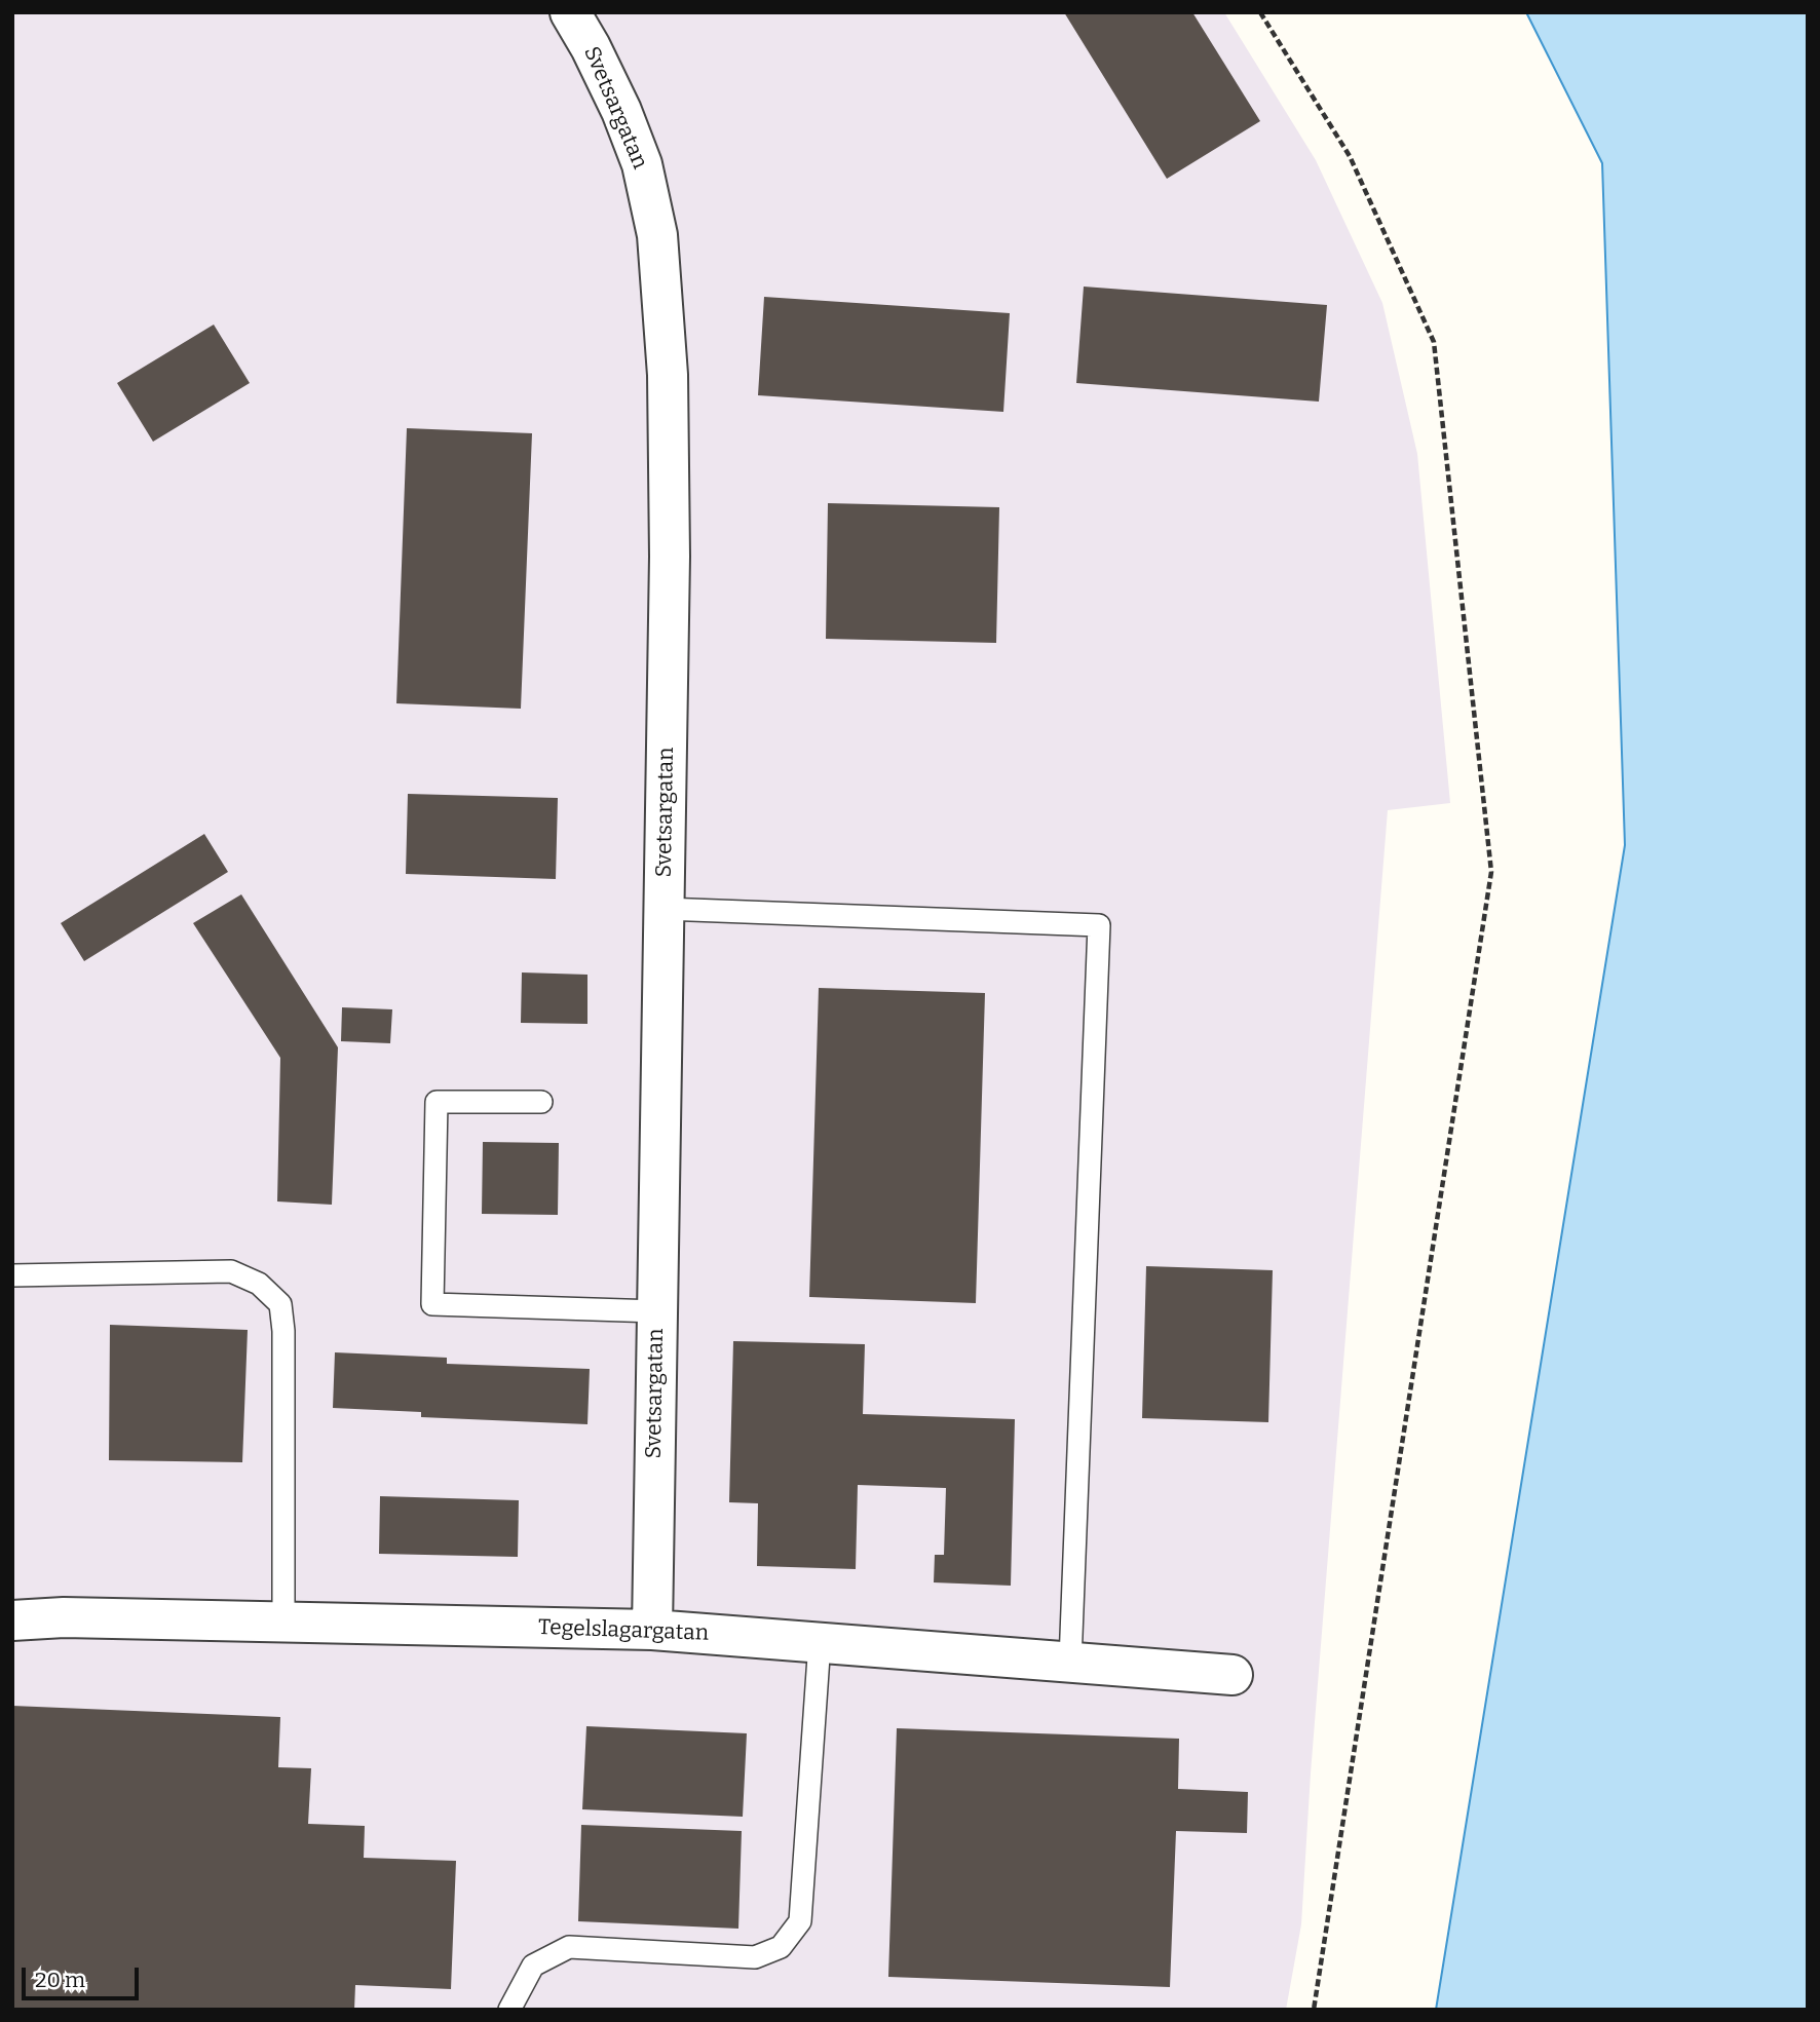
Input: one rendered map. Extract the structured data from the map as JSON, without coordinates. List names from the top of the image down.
{
  "streets": {
    "street": ["Svetsargatan", "Tegelslagargatan"]
  },
  "crossings": [
    ["Svetsargatan", "Tegelslagargatan"]
  ],
  "scale_bar": "20 m"
}
